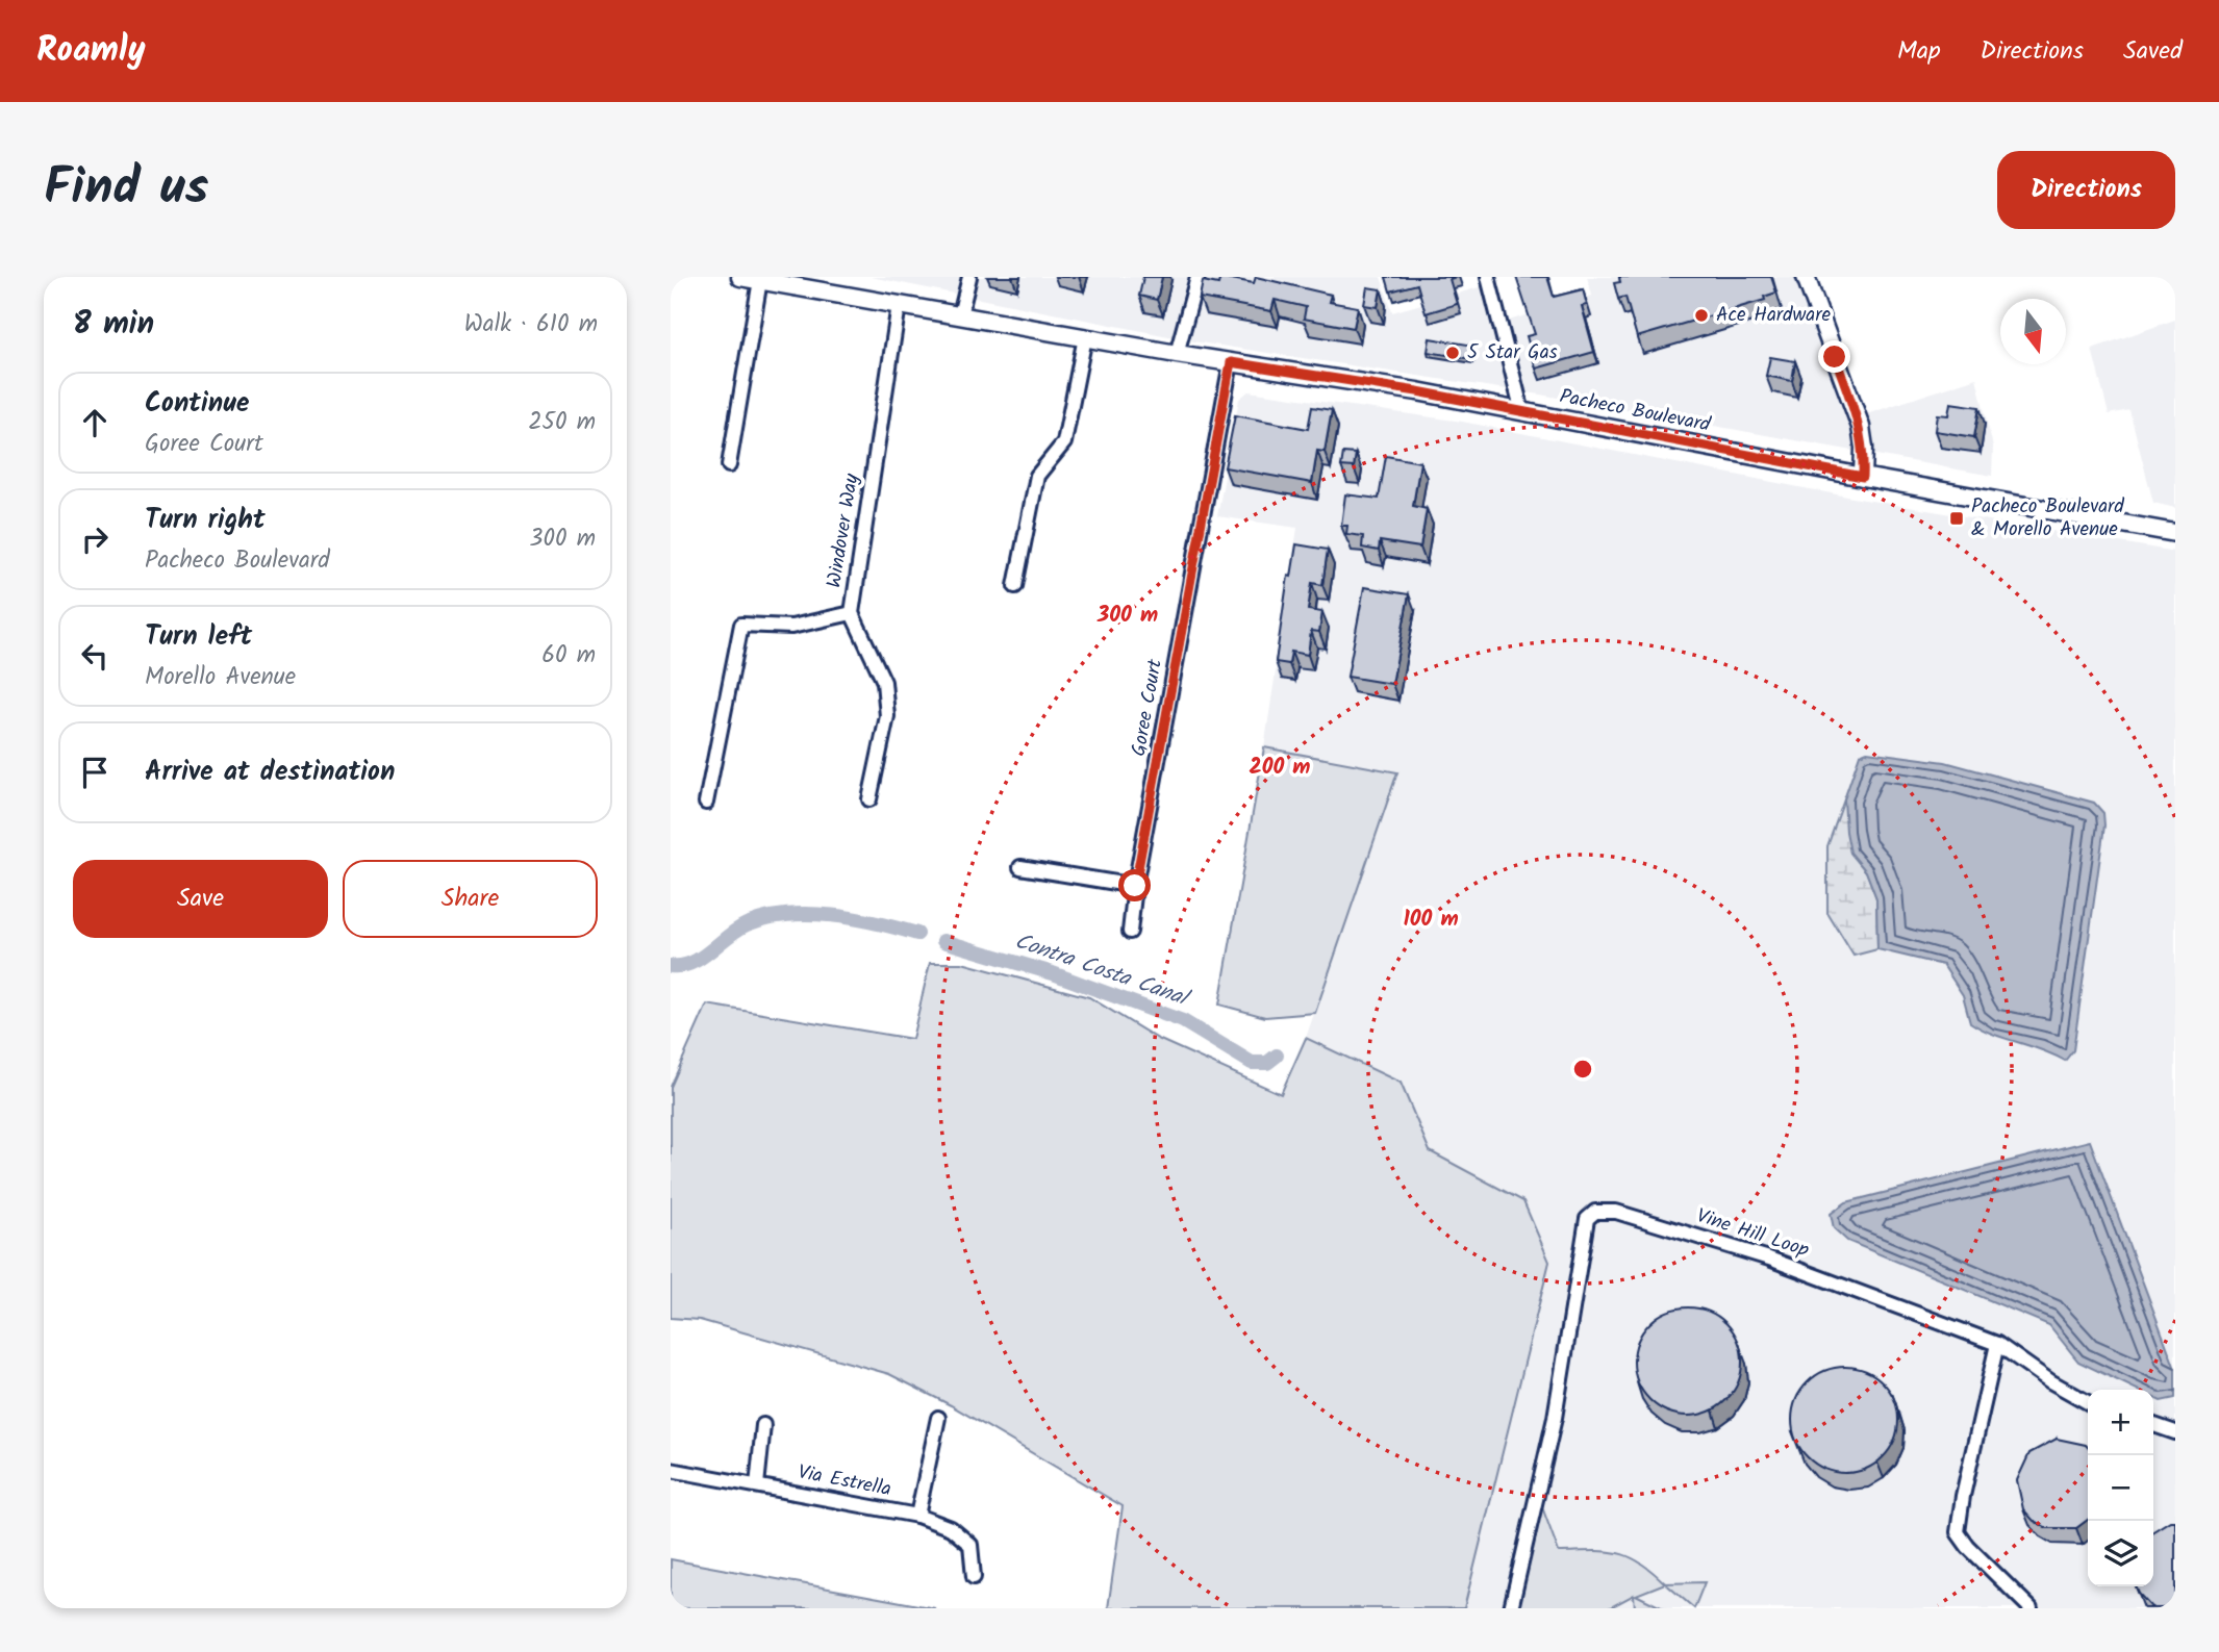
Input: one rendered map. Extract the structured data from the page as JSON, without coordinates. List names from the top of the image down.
{
  "streets": {
    "main road": ["Pacheco Boulevard"],
    "street": [
      "Windover Way",
      "Goree Court",
      "Vine Hill Loop",
      "Via Estrella"
    ]
  },
  "crossings": [
    ["Pacheco Boulevard", "Windover Way"],
    ["Pacheco Boulevard", "Goree Court"]
  ],
  "water": ["Contra Costa Canal"],
  "places": {
    "other": ["Ace Hardware", "5 Star Gas"],
    "transit": ["Pacheco Boulevard & Morello Avenue"]
  },
  "north": "bottom",
  "page": {
    "header": "Roamly",
    "nav": ["Map", "Directions", "Saved"],
    "title": "Find us",
    "buttons": [
      "Directions",
      ["Save", "Share"]
    ],
    "heading": ["8 min", "Walk · 610 m"],
    "list": [
      ["Continue", "Goree Court", "250 m"],
      ["Turn right", "Pacheco Boulevard", "300 m"],
      ["Turn left", "Morello Avenue", "60 m"],
      "Arrive at destination"
    ],
    "map_buttons": ["+", "−"]
  },
  "rings": ["300 m", "200 m", "100 m"]
}
